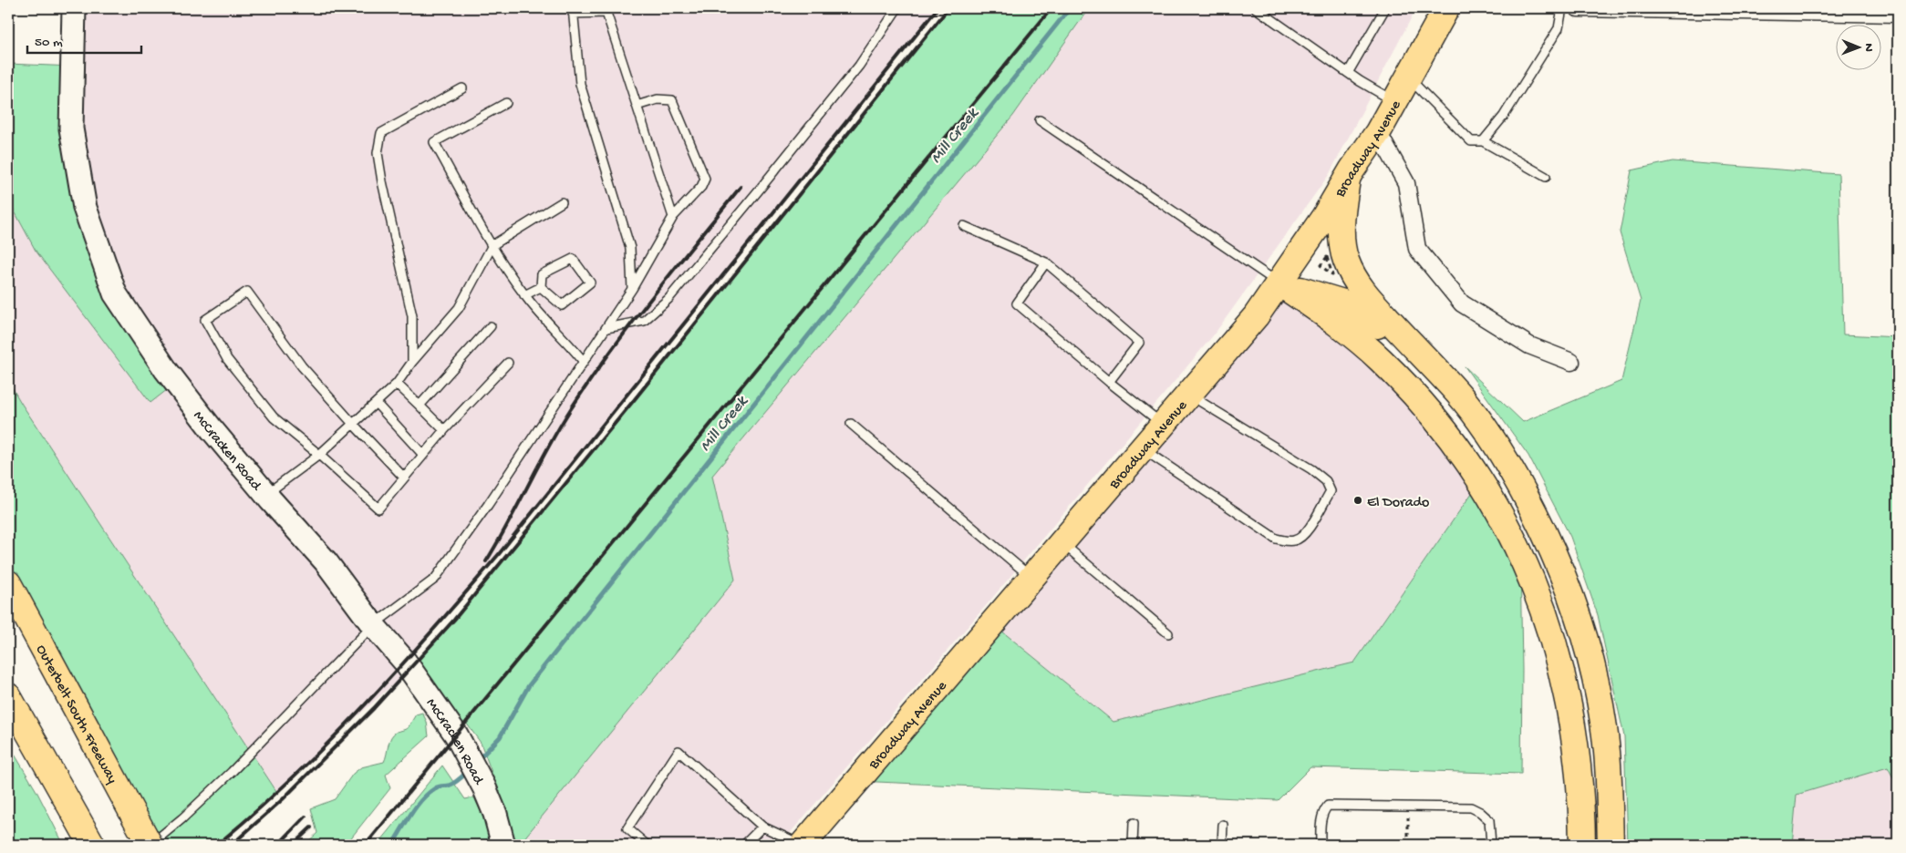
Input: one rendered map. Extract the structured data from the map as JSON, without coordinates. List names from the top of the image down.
{
  "streets": {
    "main road": ["Broadway Avenue", "Outerbelt South Freeway"],
    "street": ["McCracken Road"]
  },
  "water": ["Mill Creek"],
  "places": ["El Dorado"],
  "scale_bar": "50 m",
  "north": "right"
}
